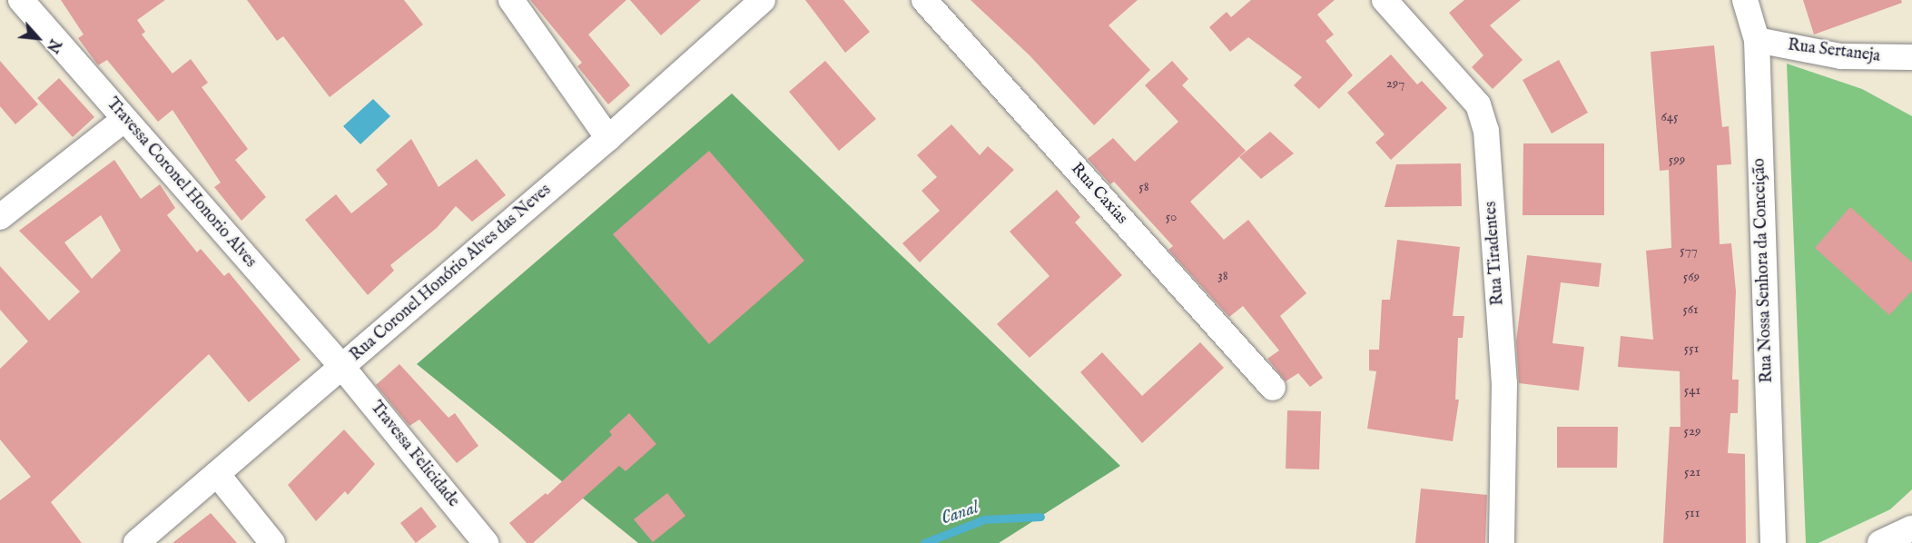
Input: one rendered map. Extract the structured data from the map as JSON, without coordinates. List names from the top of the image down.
{
  "streets": {
    "street": [
      "Rua Sertaneja",
      "Travessa Coronel Honorio Alves",
      "Rua Caxias",
      "Rua Tiradentes",
      "Rua Nossa Senhora da Conceição",
      "Rua Coronel Honório Alves das Neves",
      "Travessa Felicidade"
    ]
  },
  "crossings": [
    ["Rua Sertaneja", "Rua Nossa Senhora da Conceição"],
    ["Travessa Coronel Honorio Alves", "Rua Coronel Honório Alves das Neves"],
    ["Travessa Coronel Honorio Alves", "Travessa Felicidade"],
    ["Rua Coronel Honório Alves das Neves", "Travessa Felicidade"]
  ],
  "water": ["Canal"],
  "house_numbers": [
    "297",
    "645",
    "599",
    "58",
    "50",
    "577",
    "38",
    "569",
    "561",
    "551",
    "541",
    "529",
    "521",
    "511"
  ],
  "north": "bottom right"
}
